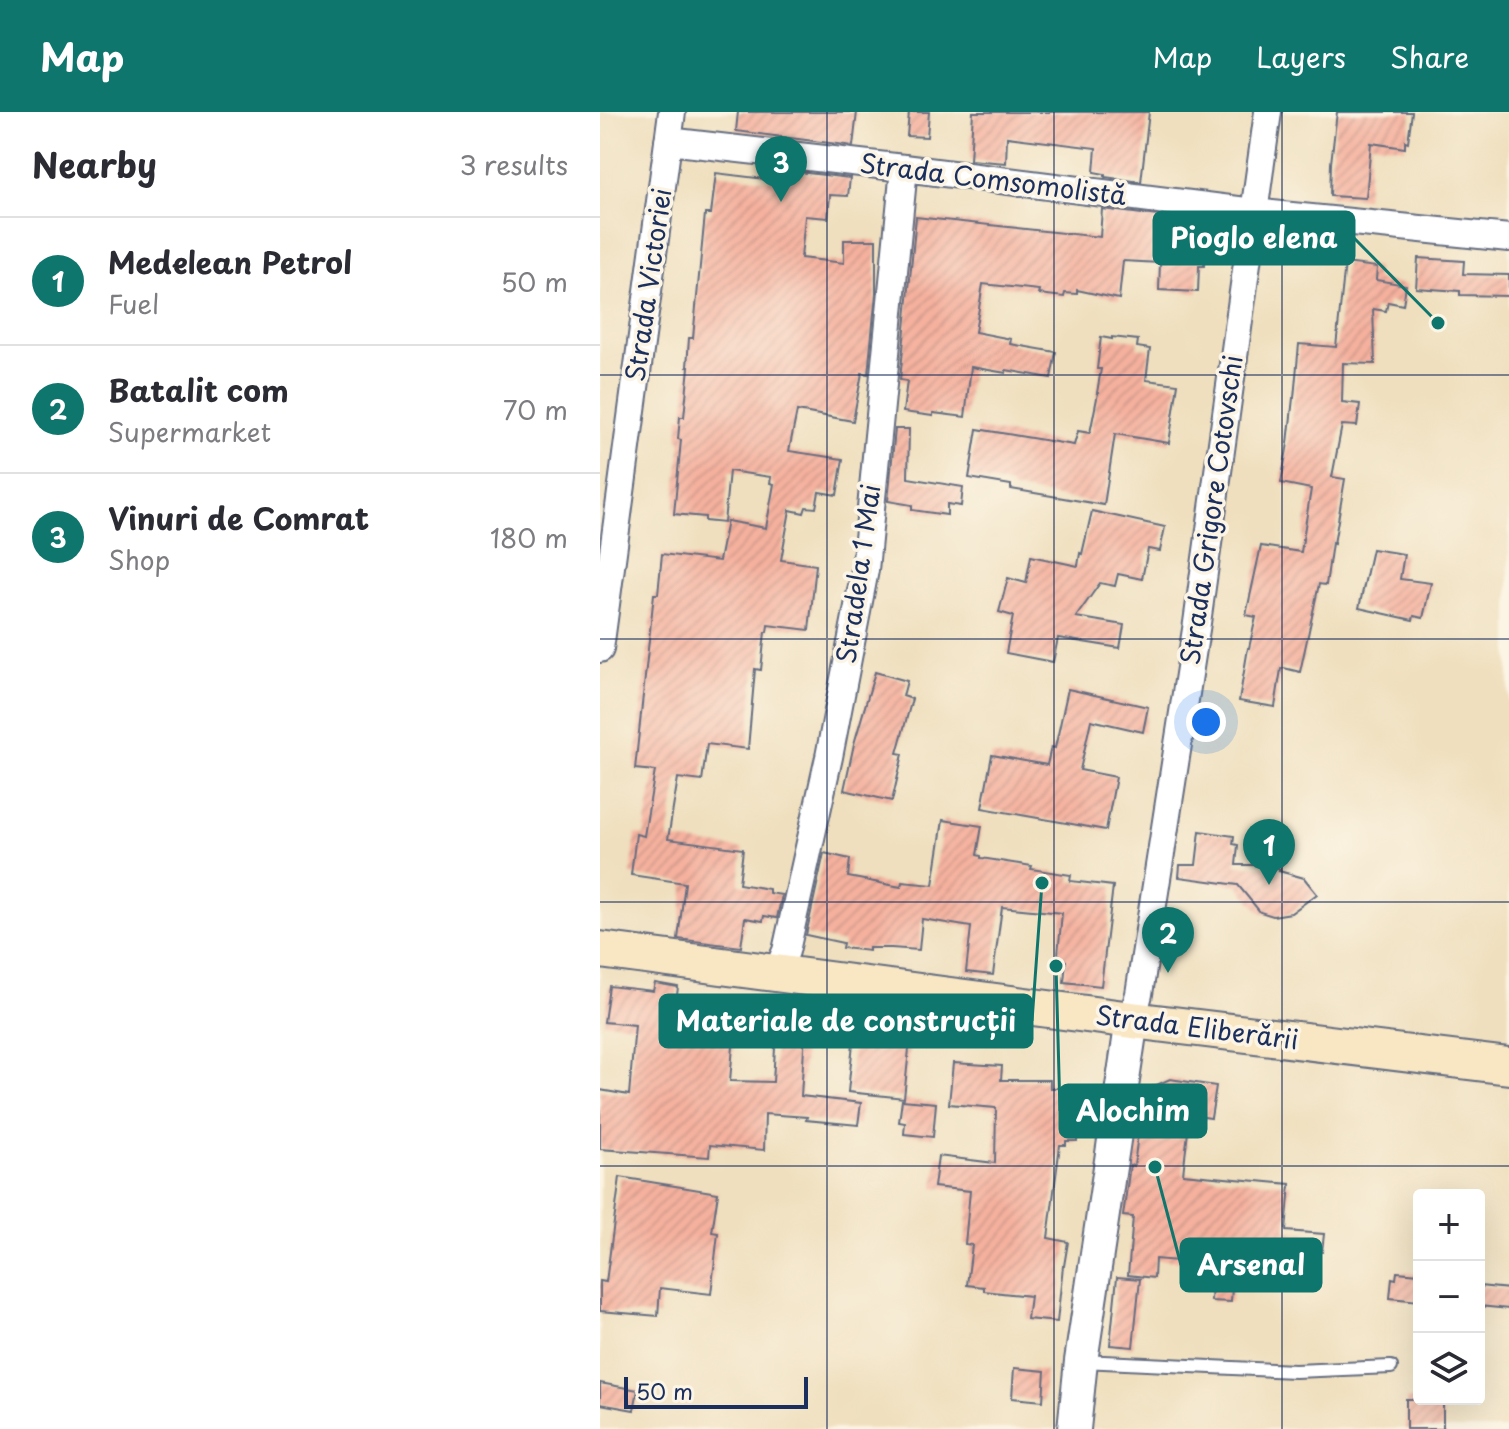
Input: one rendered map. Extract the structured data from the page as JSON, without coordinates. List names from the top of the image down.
{
  "streets": {
    "main road": ["Strada Eliberării"],
    "street": [
      "Strada Comsomolistă",
      "Strada Victoriei",
      "Strada Grigore Cotovschi",
      "Stradela 1 Mai"
    ]
  },
  "crossings": [
    ["Strada Comsomolistă", "Strada Victoriei"],
    ["Strada Comsomolistă", "Strada Grigore Cotovschi"],
    ["Strada Comsomolistă", "Stradela 1 Mai"],
    ["Strada Grigore Cotovschi", "Strada Eliberării"],
    ["Stradela 1 Mai", "Strada Eliberării"]
  ],
  "places": [
    "Pioglo elena",
    "Materiale de construcții",
    "Alochim",
    "Arsenal"
  ],
  "scale_bar": "50 m",
  "page": {
    "header": "Map",
    "nav": ["Map", "Layers", "Share"],
    "heading": ["Nearby", "3 results"],
    "pins": ["3", "1", "2"],
    "list": [
      {
        "mark": "1",
        "name": "Medelean Petrol",
        "note": "Fuel",
        "value": "50 m"
      },
      {
        "mark": "2",
        "name": "Batalit com",
        "note": "Supermarket",
        "value": "70 m"
      },
      {
        "mark": "3",
        "name": "Vinuri de Comrat",
        "note": "Shop",
        "value": "180 m"
      }
    ],
    "map_buttons": ["+", "−"],
    "scale": "50 m"
  }
}
